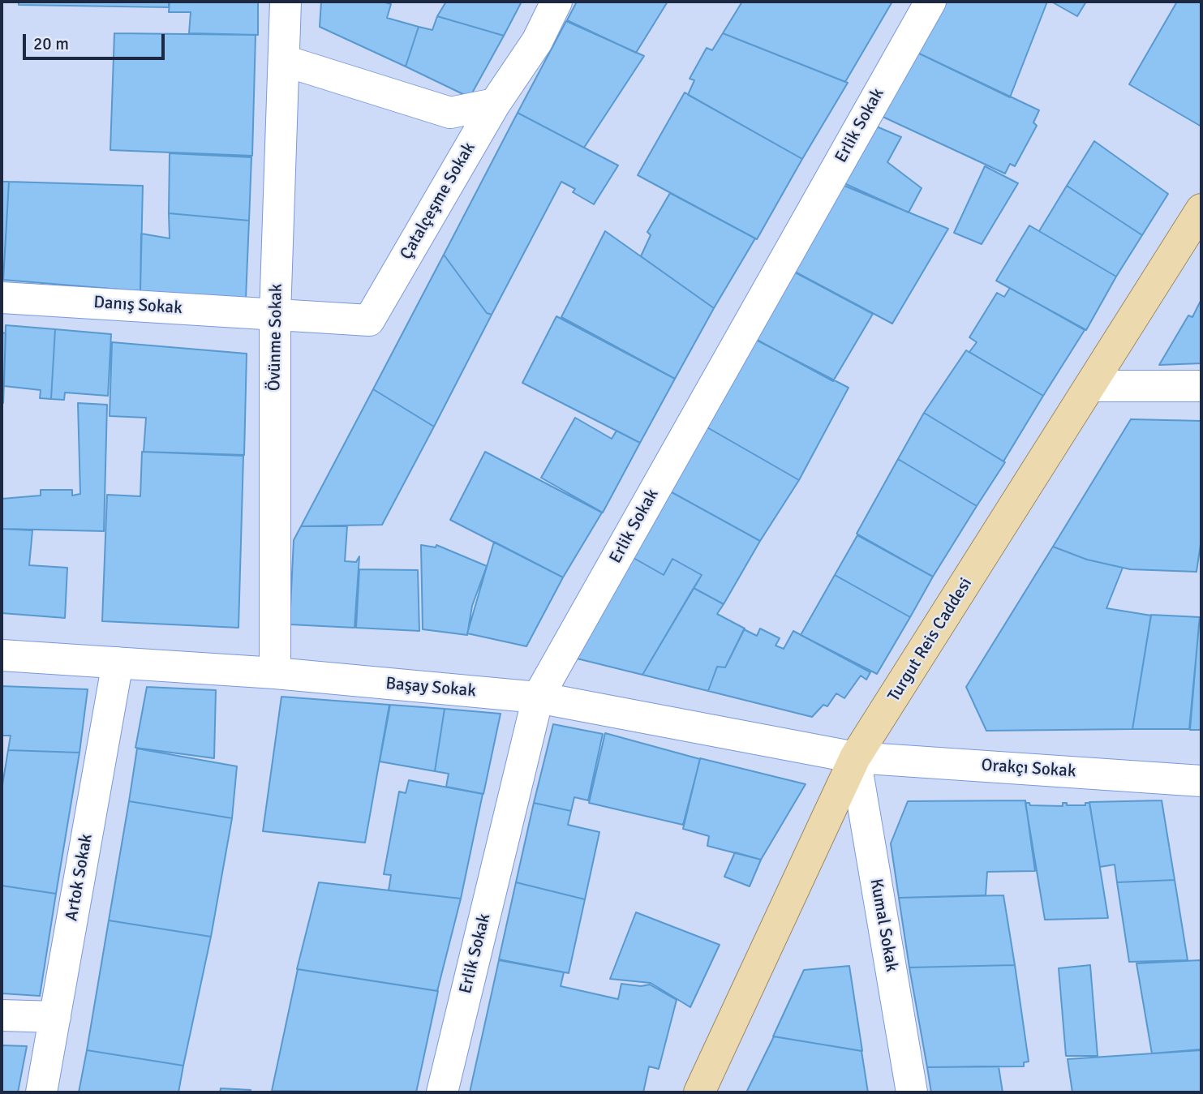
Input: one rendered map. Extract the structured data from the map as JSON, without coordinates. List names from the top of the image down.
{
  "streets": {
    "main road": ["Turgut Reis Caddesi"],
    "street": [
      "Erlik Sokak",
      "Çatalçeşme Sokak",
      "Danış Sokak",
      "Övünme Sokak",
      "Başay Sokak",
      "Orakçı Sokak",
      "Artok Sokak",
      "Kumal Sokak"
    ]
  },
  "crossings": [
    ["Erlik Sokak", "Başay Sokak"],
    ["Çatalçeşme Sokak", "Danış Sokak"],
    ["Çatalçeşme Sokak", "Övünme Sokak"],
    ["Danış Sokak", "Övünme Sokak"],
    ["Övünme Sokak", "Başay Sokak"],
    ["Turgut Reis Caddesi", "Başay Sokak"],
    ["Turgut Reis Caddesi", "Orakçı Sokak"],
    ["Turgut Reis Caddesi", "Kumal Sokak"],
    ["Başay Sokak", "Orakçı Sokak"],
    ["Başay Sokak", "Artok Sokak"],
    ["Başay Sokak", "Kumal Sokak"],
    ["Orakçı Sokak", "Kumal Sokak"]
  ],
  "scale_bar": "20 m"
}
